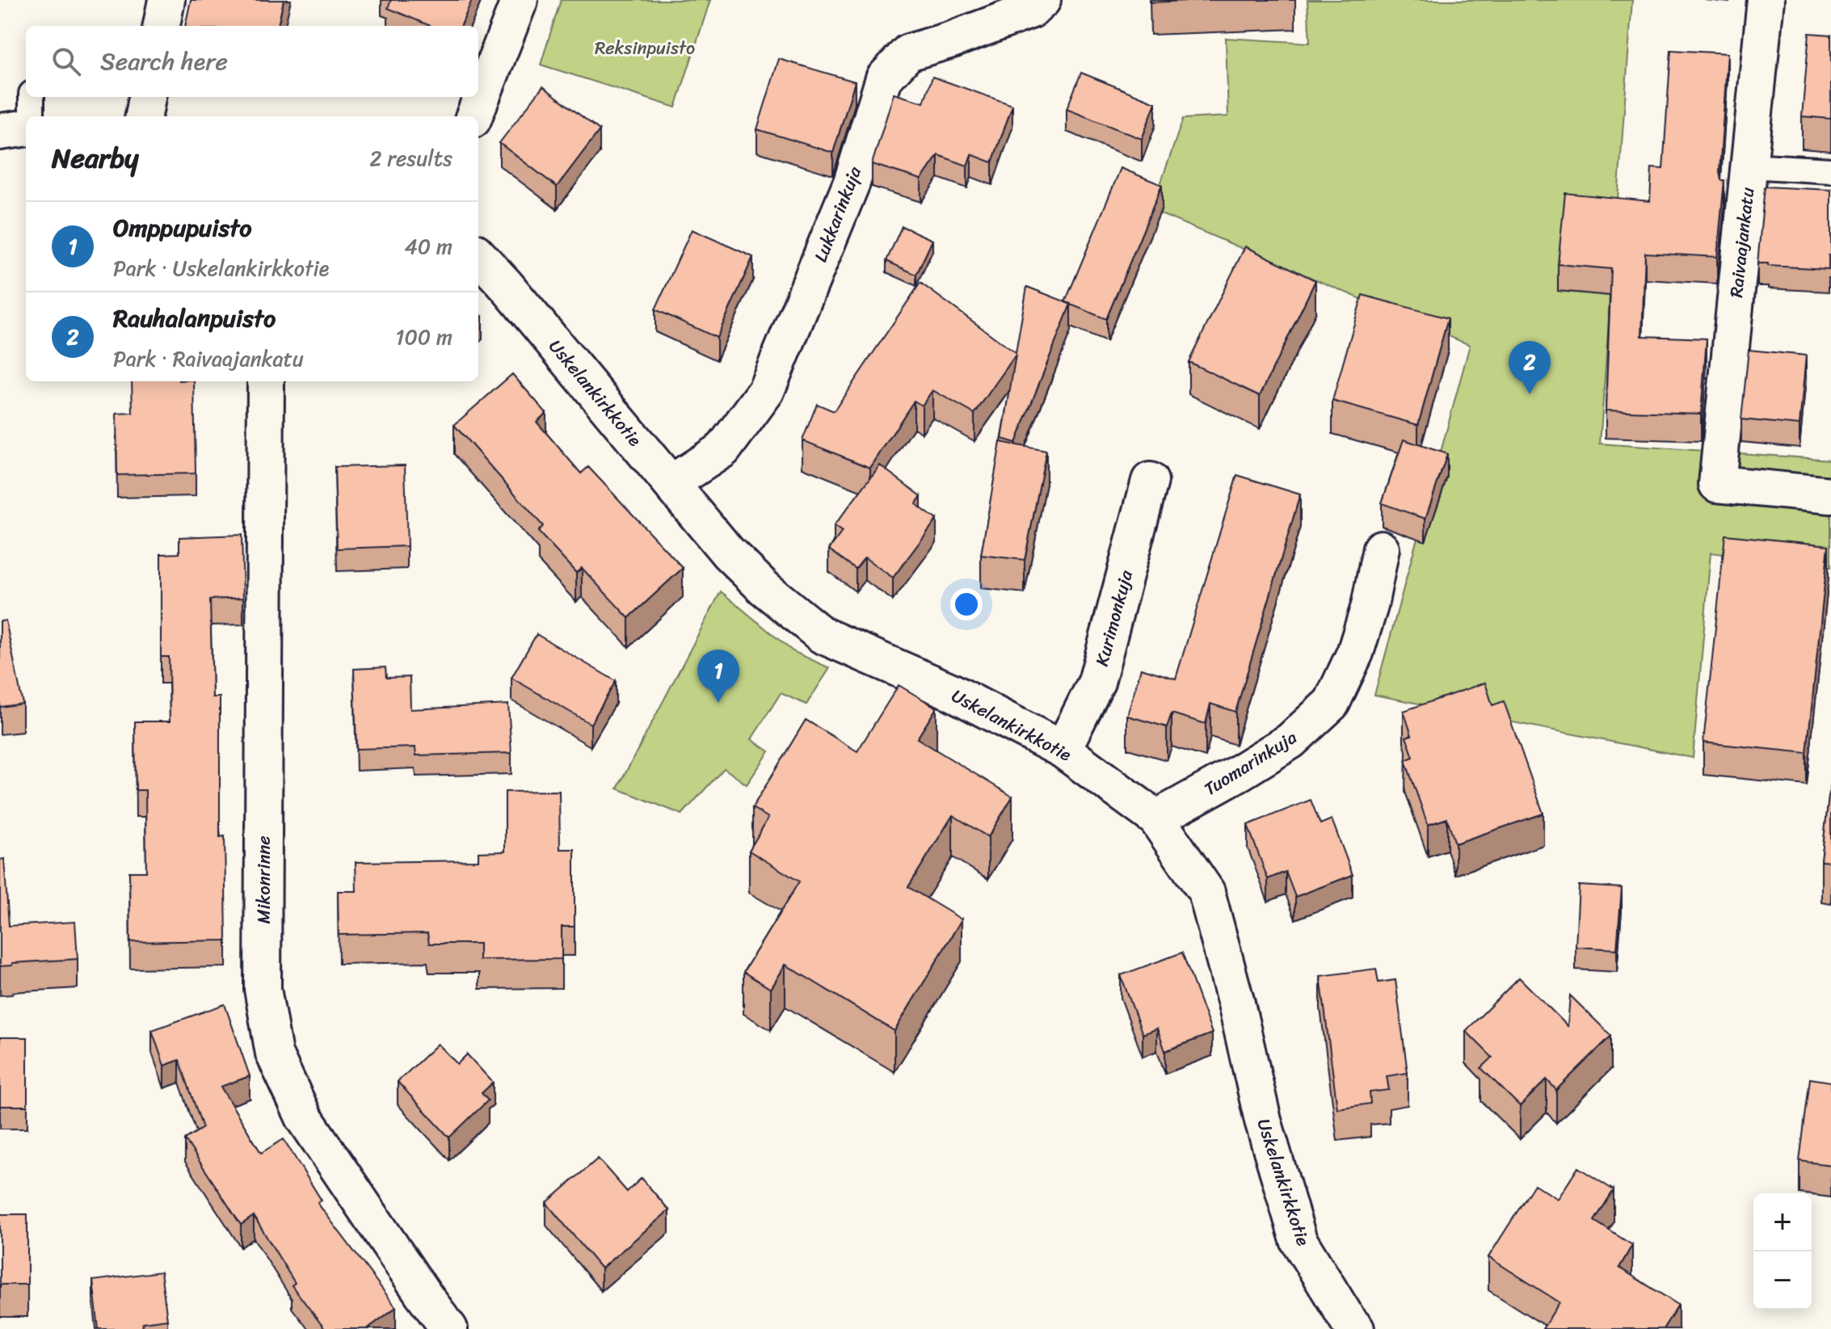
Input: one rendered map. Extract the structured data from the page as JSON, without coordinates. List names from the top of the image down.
{
  "streets": {
    "street": [
      "Lukkarinkuja",
      "Raivaajankatu",
      "Uskelankirkkotie",
      "Kurimonkuja",
      "Tuomarinkuja",
      "Mikonrinne"
    ]
  },
  "crossings": [
    ["Lukkarinkuja", "Uskelankirkkotie"],
    ["Uskelankirkkotie", "Kurimonkuja"],
    ["Uskelankirkkotie", "Tuomarinkuja"]
  ],
  "parks": ["Reksinpuisto"],
  "page": {
    "search": "Search here",
    "heading": ["Nearby", "2 results"],
    "list": [
      {
        "mark": "1",
        "name": "Omppupuisto",
        "note": "Park · Uskelankirkkotie",
        "value": "40 m"
      },
      {
        "mark": "2",
        "name": "Rauhalanpuisto",
        "note": "Park · Raivaajankatu",
        "value": "100 m"
      }
    ],
    "pins": ["2", "1"],
    "map_buttons": ["+", "−"]
  }
}
